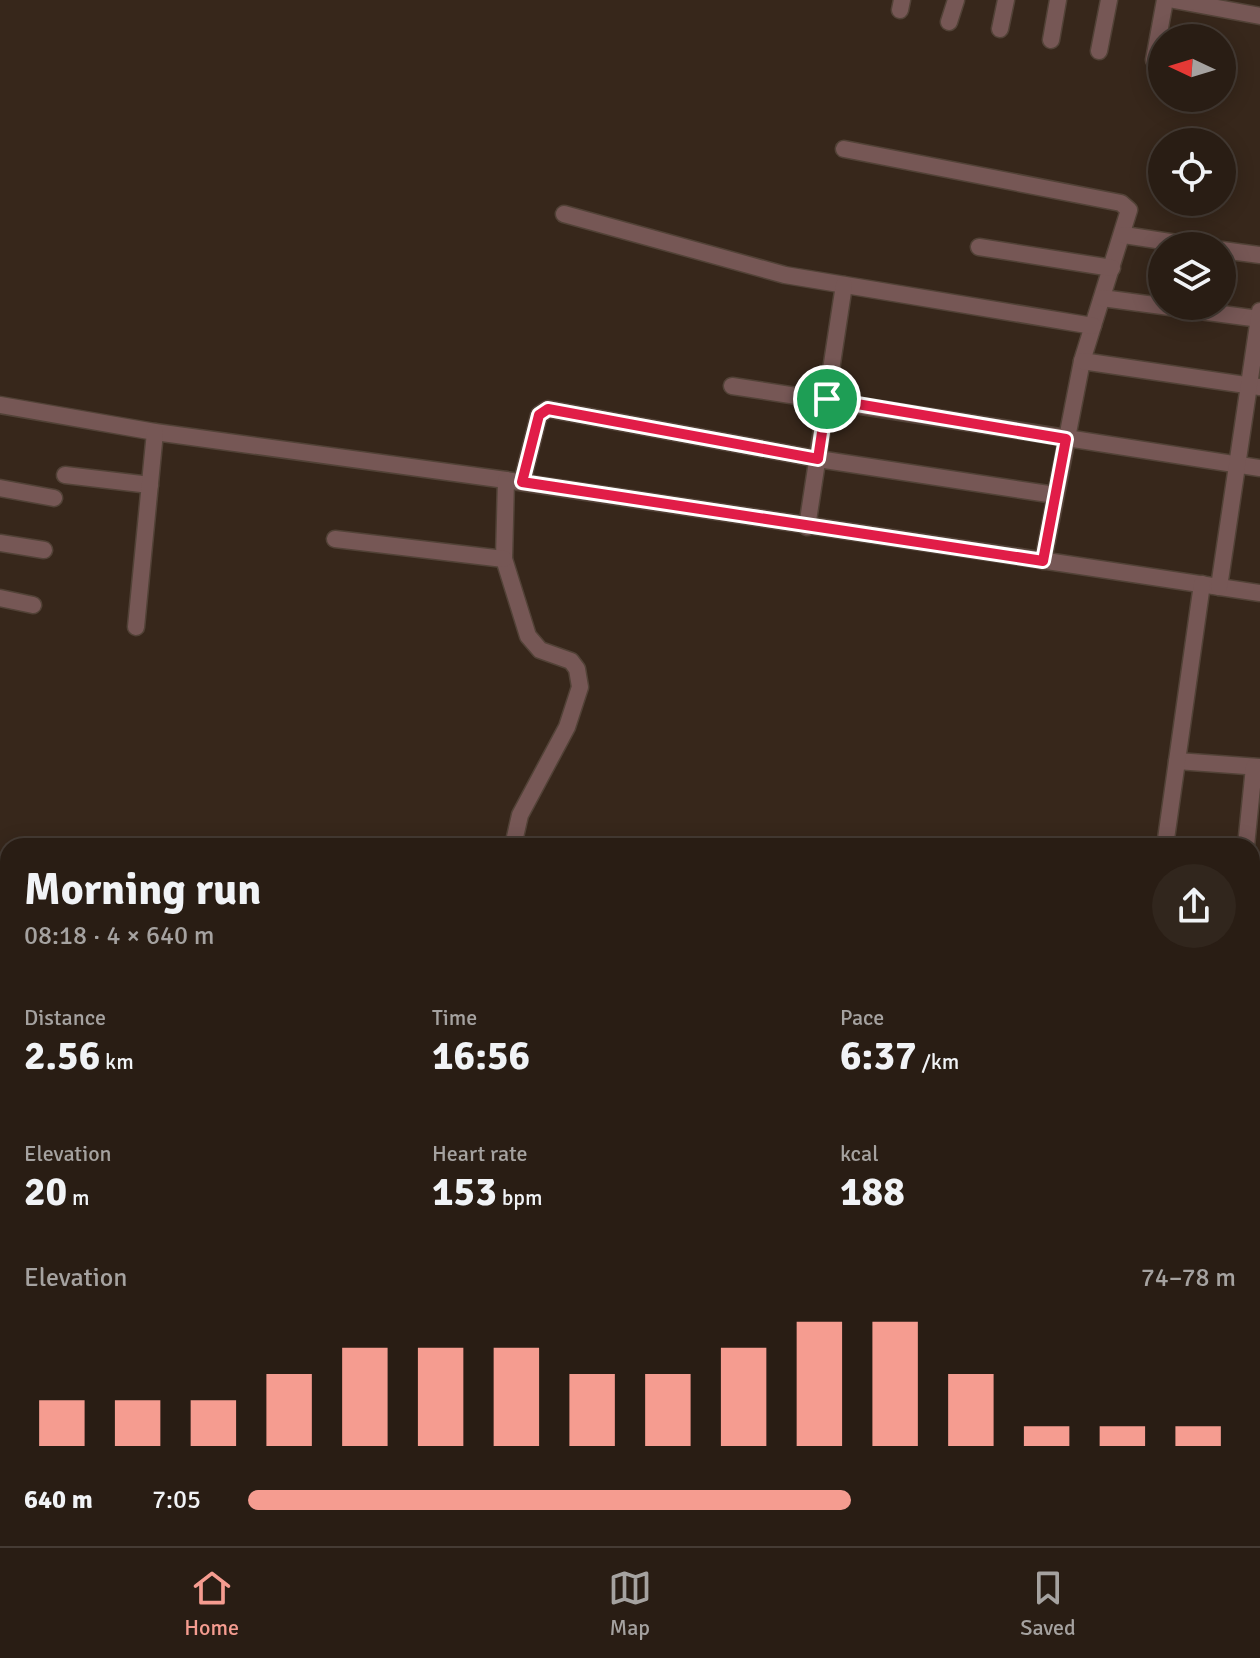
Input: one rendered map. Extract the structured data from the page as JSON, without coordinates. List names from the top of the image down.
{
  "north": "left",
  "page": {
    "heading": ["Morning run", "08:18 · 4 × 640 m"],
    "stats": [
      ["Distance", "2.56 km"],
      ["Time", "16:56"],
      ["Pace", "6:37 /km"],
      ["Elevation", "20 m"],
      ["Heart rate", "153 bpm"],
      ["kcal", "188"]
    ],
    "chart": ["Elevation", "74–78 m"],
    "list": [
      {
        "name": "640 m",
        "note": "7:05"
      }
    ],
    "tabs": ["Home", "Map", "Saved"]
  }
}
